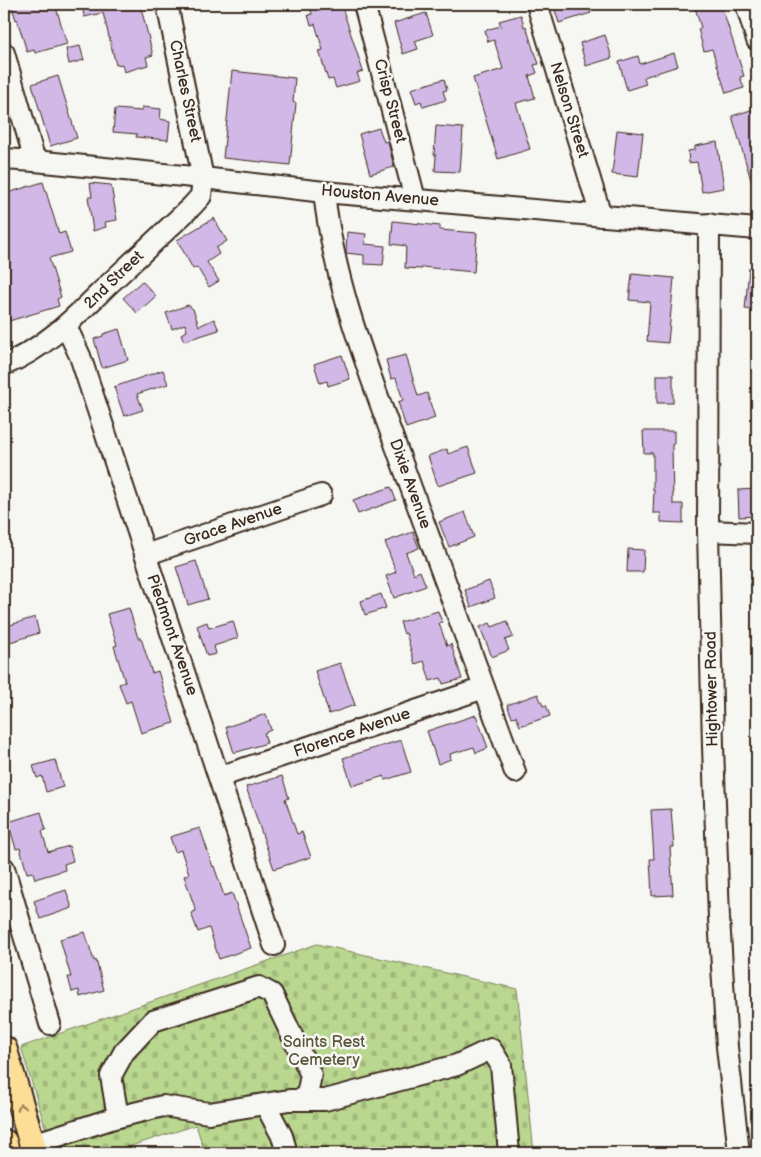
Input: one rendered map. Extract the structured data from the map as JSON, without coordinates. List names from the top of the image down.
{
  "streets": {
    "street": [
      "Charles Street",
      "Crisp Street",
      "Nelson Street",
      "Houston Avenue",
      "2nd Street",
      "Dixie Avenue",
      "Grace Avenue",
      "Piedmont Avenue",
      "Hightower Road",
      "Florence Avenue"
    ]
  },
  "crossings": [
    ["Charles Street", "Houston Avenue"],
    ["Charles Street", "2nd Street"],
    ["Crisp Street", "Houston Avenue"],
    ["Nelson Street", "Houston Avenue"],
    ["Houston Avenue", "2nd Street"],
    ["Houston Avenue", "Dixie Avenue"],
    ["Houston Avenue", "Hightower Road"],
    ["2nd Street", "Piedmont Avenue"],
    ["Dixie Avenue", "Florence Avenue"],
    ["Grace Avenue", "Piedmont Avenue"],
    ["Piedmont Avenue", "Florence Avenue"]
  ],
  "parks": ["Saints Rest Cemetery"]
}
